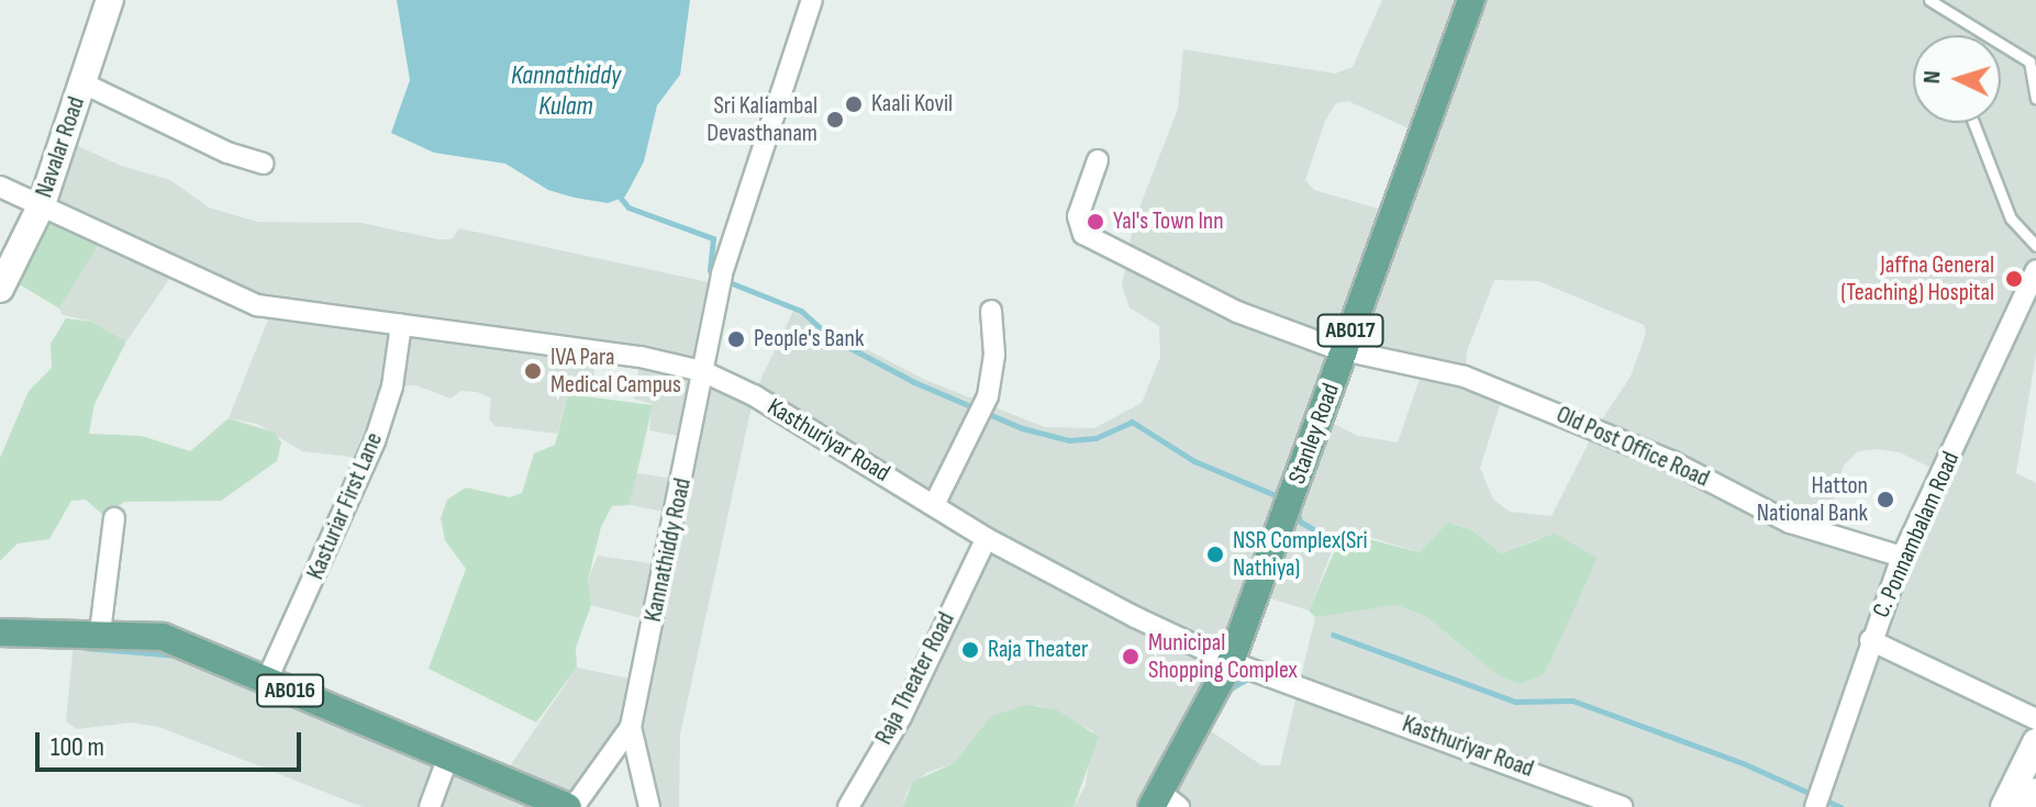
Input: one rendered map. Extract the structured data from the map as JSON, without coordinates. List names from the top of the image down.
{
  "streets": {
    "main road": ["AB017", "Stanley Road", "AB016"],
    "street": [
      "Navalar Road",
      "Kasthuriyar Road",
      "Old Post Office Road",
      "Kasturiar First Lane",
      "C. Ponnambalam Road",
      "Kannathiddy Road",
      "Raja Theater Road"
    ]
  },
  "crossings": [
    ["Navalar Road", "Kasthuriyar Road"],
    ["Stanley Road", "Kasthuriyar Road"],
    ["Stanley Road", "Old Post Office Road"],
    ["Kasthuriyar Road", "Kasturiar First Lane"],
    ["Kasthuriyar Road", "Kannathiddy Road"],
    ["Old Post Office Road", "C. Ponnambalam Road"],
    ["Kasturiar First Lane", "AB016"]
  ],
  "water": ["Kannathiddy Kulam"],
  "places": [
    "Kaali Kovil",
    "Sri Kaliambal Devasthanam",
    "Yal's Town Inn",
    "Jaffna General (Teaching) Hospital",
    "People's Bank",
    "IVA Para Medical Campus",
    "Hatton National Bank",
    "NSR Complex(Sri Nathiya)",
    "Raja Theater",
    "Municipal Shopping Complex"
  ],
  "scale_bar": "100 m",
  "north": "left"
}
